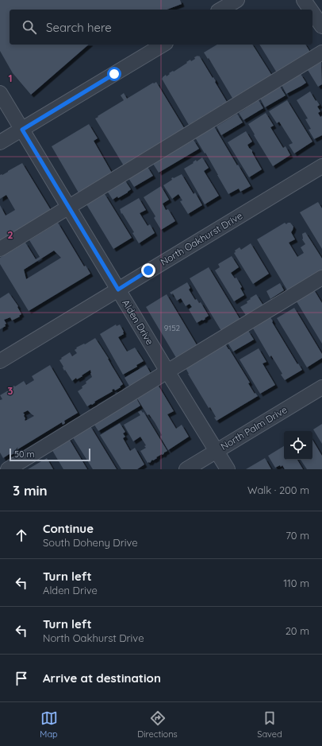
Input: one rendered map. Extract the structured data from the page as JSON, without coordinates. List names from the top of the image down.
{
  "streets": {
    "street": ["North Oakhurst Drive", "Alden Drive", "North Palm Drive"]
  },
  "crossings": [
    ["North Oakhurst Drive", "Alden Drive"],
    ["Alden Drive", "North Palm Drive"]
  ],
  "house_numbers": ["9152"],
  "scale_bar": "50 m",
  "page": {
    "search": "Search here",
    "scale": "50 m",
    "heading": ["3 min", "Walk · 200 m"],
    "list": [
      ["Continue", "South Doheny Drive", "70 m"],
      ["Turn left", "Alden Drive", "110 m"],
      ["Turn left", "North Oakhurst Drive", "20 m"],
      "Arrive at destination"
    ],
    "nav": ["Map", "Directions", "Saved"]
  },
  "grid": {
    "rows": ["1", "2", "3"]
  }
}
